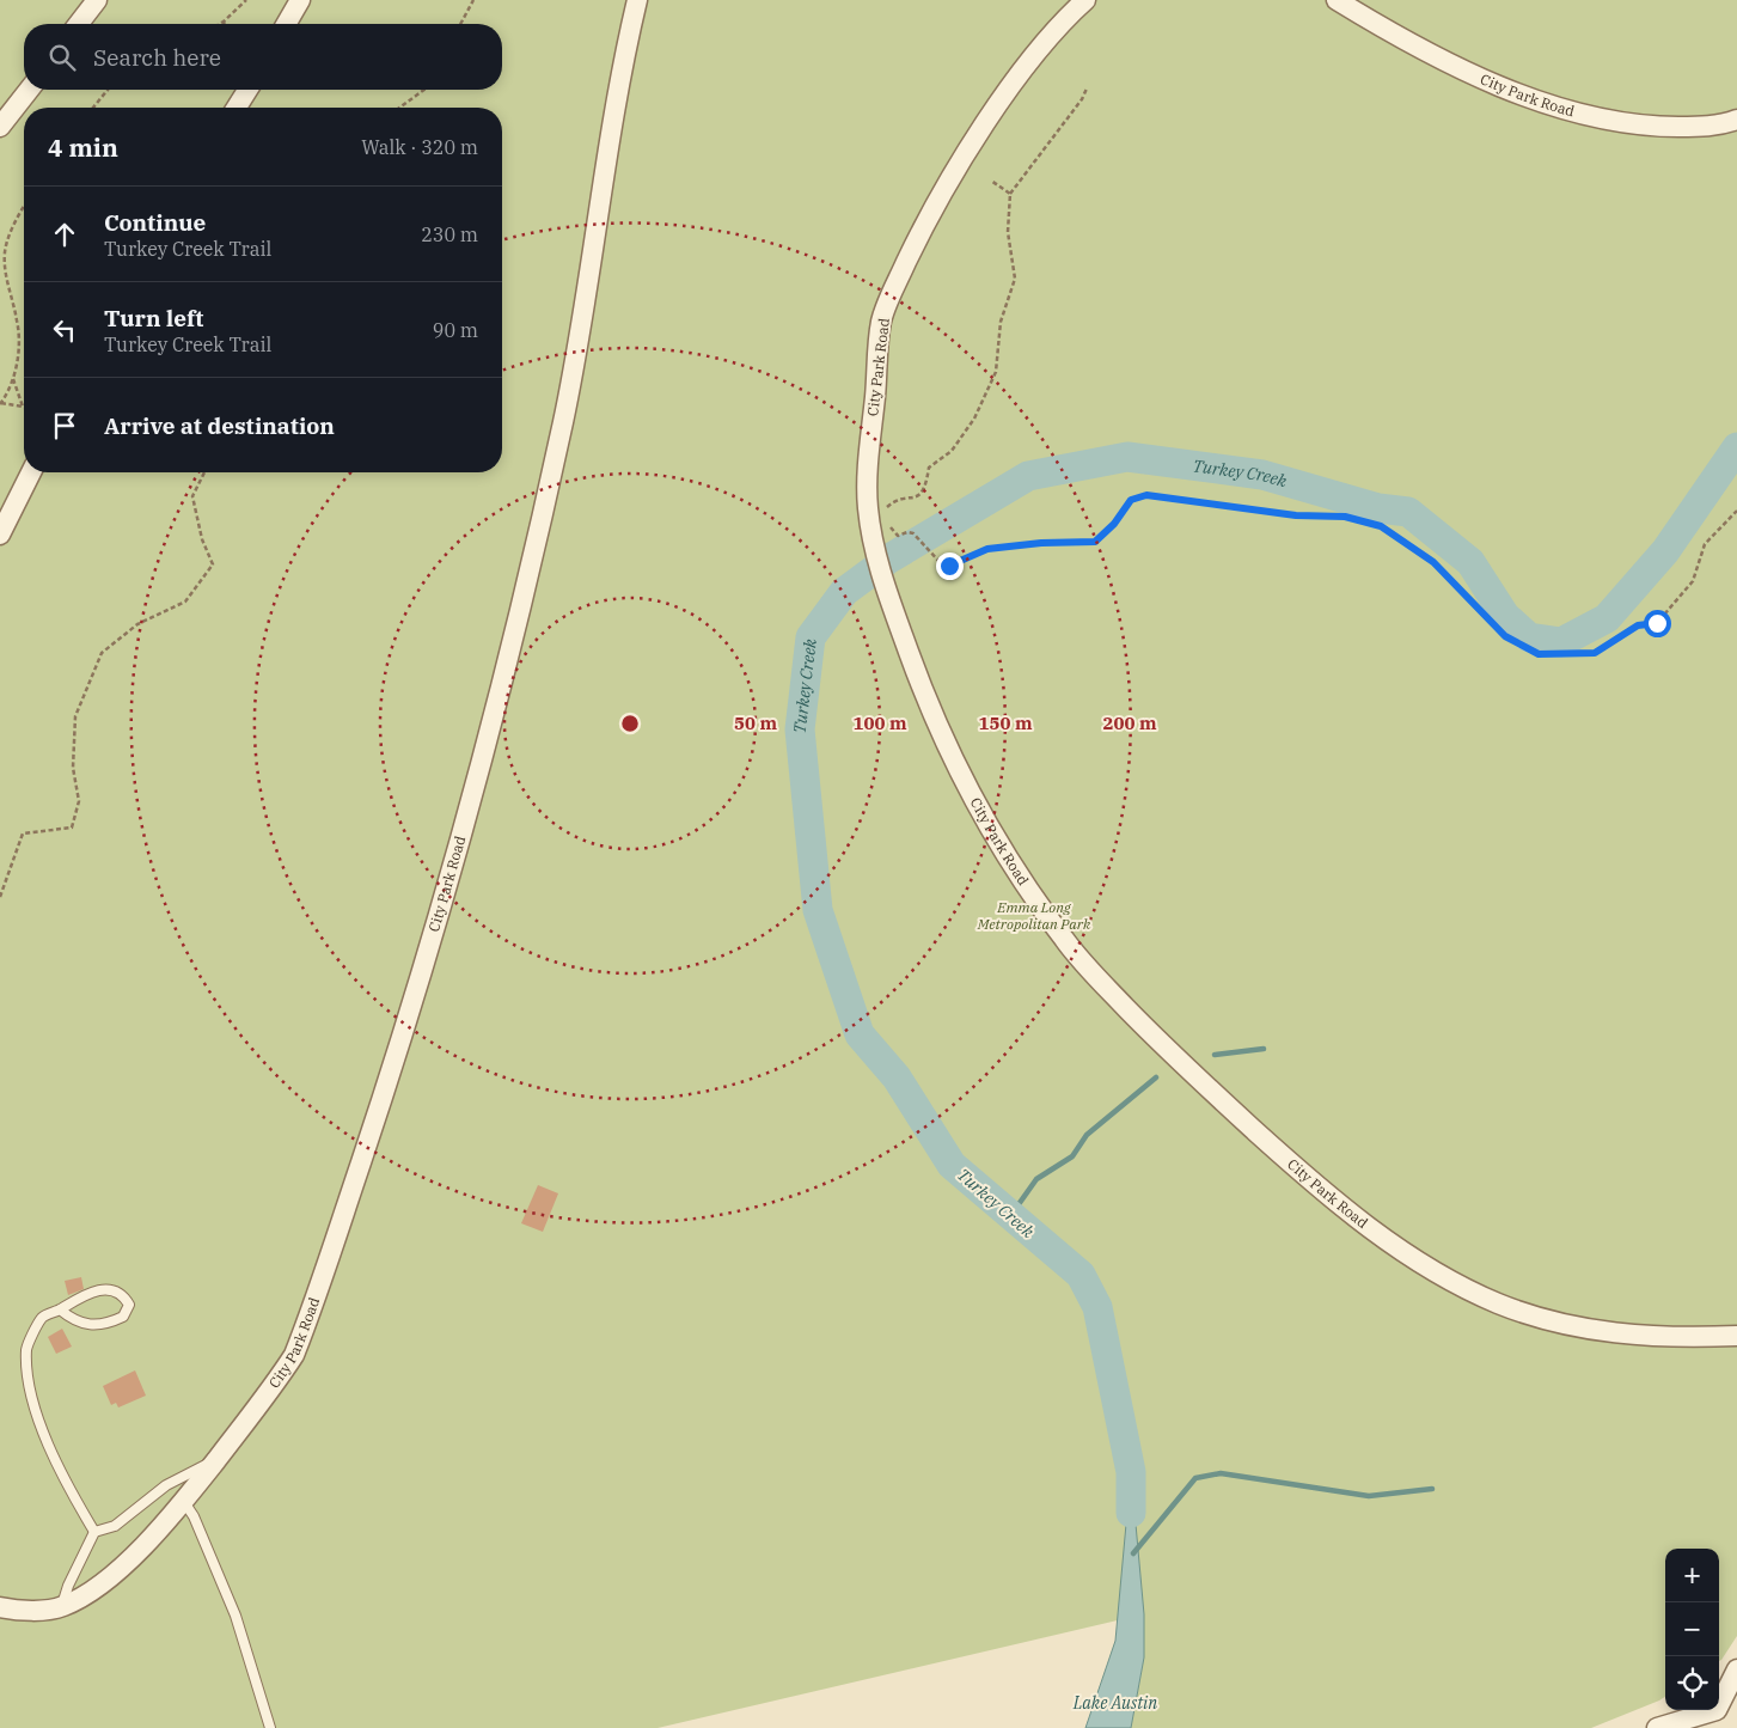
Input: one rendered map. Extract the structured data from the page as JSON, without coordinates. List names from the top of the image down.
{
  "streets": {
    "street": ["City Park Road"]
  },
  "water": ["Turkey Creek", "Lake Austin"],
  "parks": ["Emma Long Metropolitan Park"],
  "page": {
    "search": "Search here",
    "heading": ["4 min", "Walk · 320 m"],
    "list": [
      ["Continue", "Turkey Creek Trail", "230 m"],
      ["Turn left", "Turkey Creek Trail", "90 m"],
      "Arrive at destination"
    ],
    "map_buttons": ["+", "−"]
  },
  "rings": [
    "50 m",
    "100 m",
    "150 m",
    "200 m"
  ]
}
